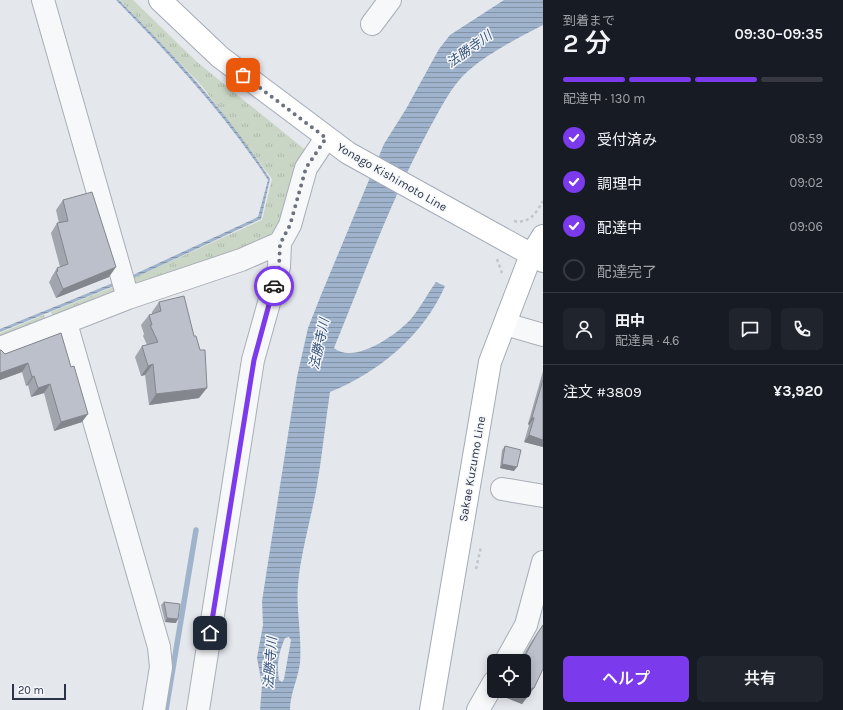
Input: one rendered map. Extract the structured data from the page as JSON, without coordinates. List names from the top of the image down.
{
  "streets": {
    "main road": ["Yonago Kishimoto Line", "Sakae Kuzumo Line"]
  },
  "crossings": [
    ["Yonago Kishimoto Line", "Sakae Kuzumo Line"]
  ],
  "water": ["法勝寺川"],
  "scale_bar": "20 m",
  "page": {
    "heading": ["2 分", "到着まで", "09:30–09:35"],
    "panel": [
      "田中",
      "配達員 · 4.6",
      "注文 #3809",
      "¥3,920"
    ],
    "bar": "配達中 · 130 m",
    "list": [
      ["受付済み", "08:59"],
      ["調理中", "09:02"],
      ["配達中", "09:06"],
      "配達完了"
    ],
    "buttons": ["ヘルプ", "共有"],
    "scale": "20 m"
  }
}
